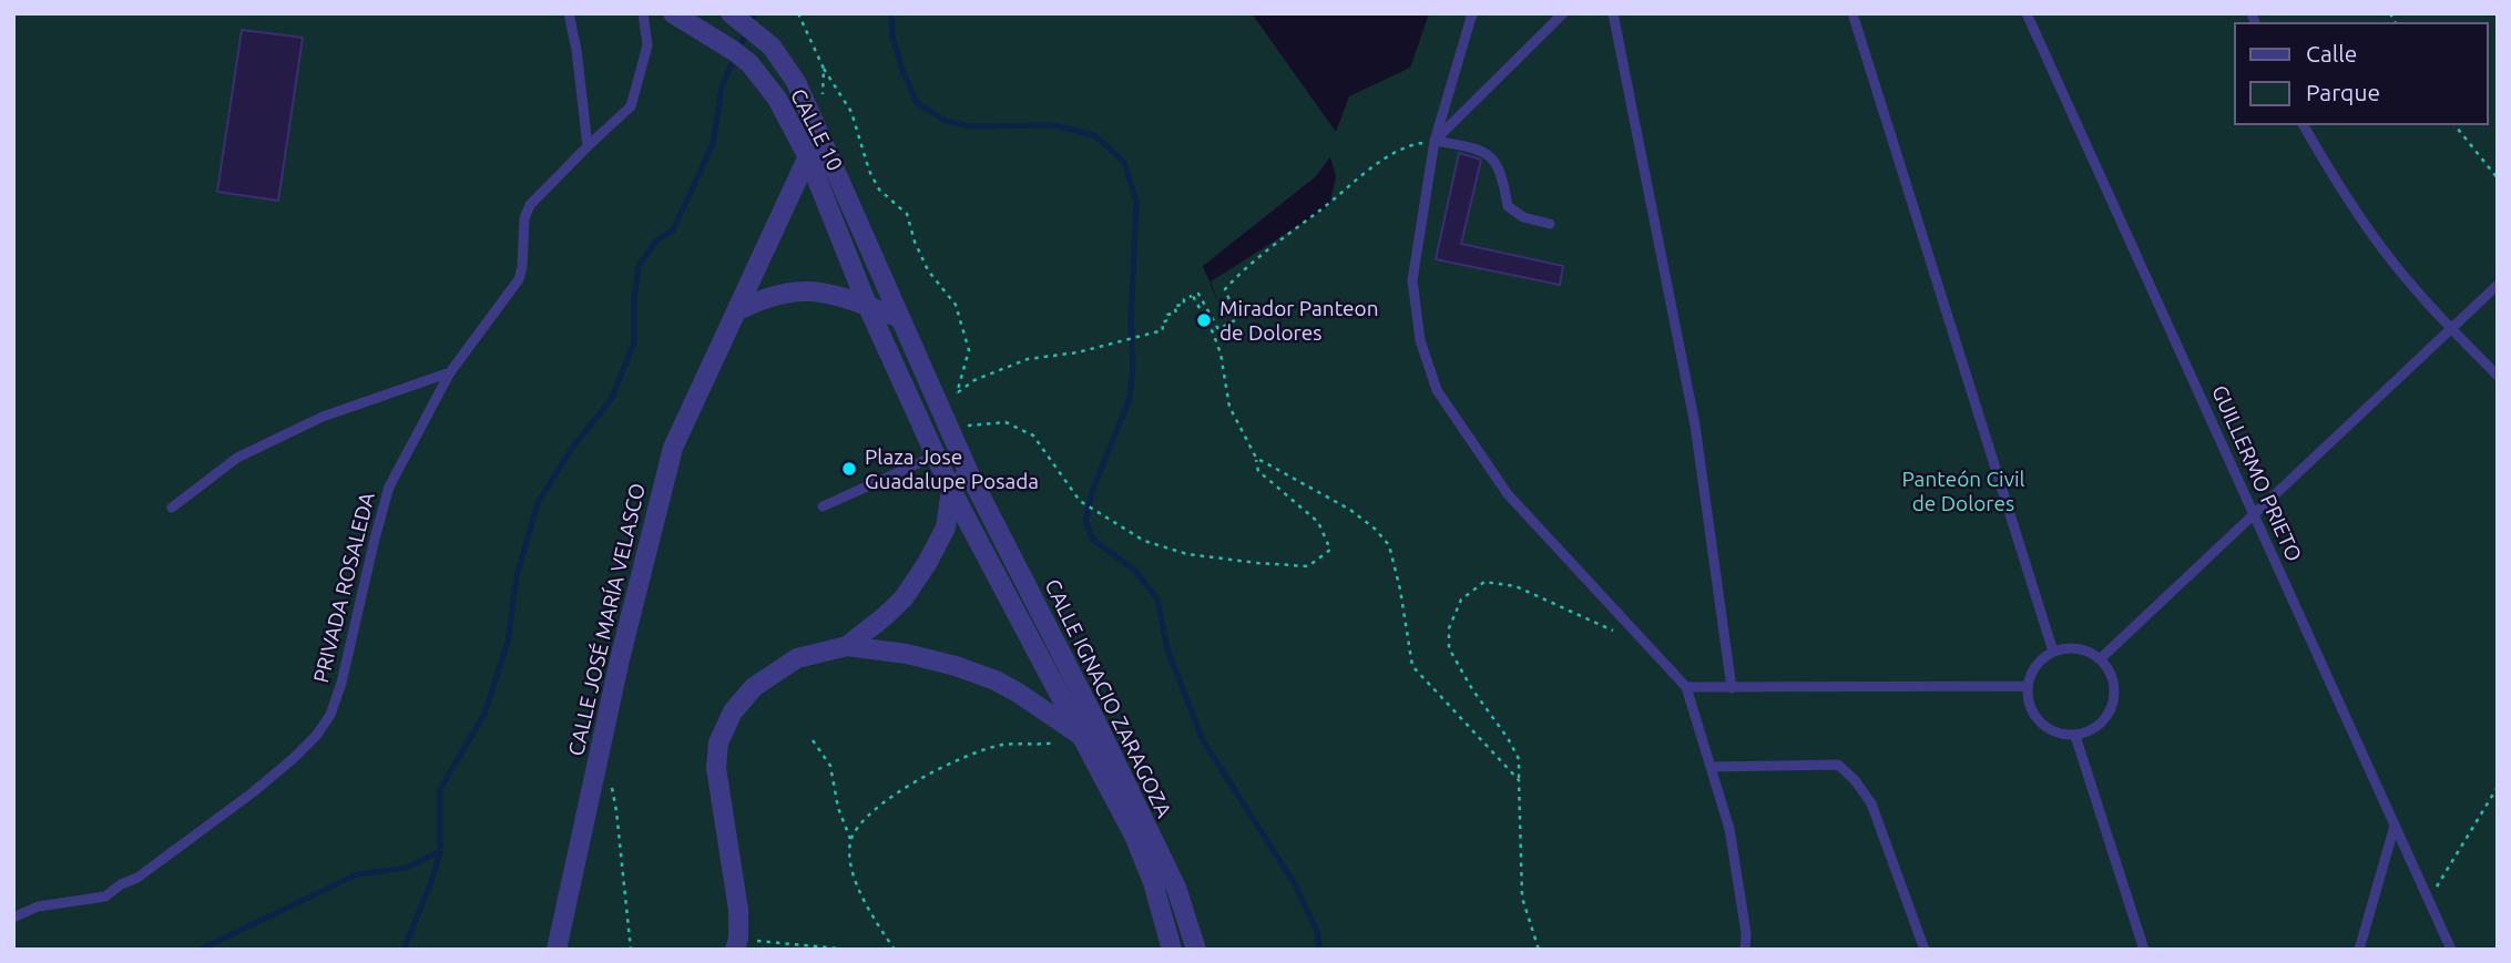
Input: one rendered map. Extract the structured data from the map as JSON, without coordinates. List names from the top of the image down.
{
  "streets": {
    "street": ["CALLE 10", "CALLE JOSÉ MARÍA VELASCO", "CALLE IGNACIO ZARAGOZA"],
    "lane": ["GUILLERMO PRIETO", "PRIVADA ROSALEDA"]
  },
  "crossings": [
    ["CALLE 10", "CALLE JOSÉ MARÍA VELASCO"],
    ["CALLE 10", "CALLE IGNACIO ZARAGOZA"]
  ],
  "parks": ["Panteón Civil de Dolores"],
  "places": ["Mirador Panteon de Dolores", "Plaza Jose Guadalupe Posada"],
  "legend": ["Calle", "Parque"]
}
